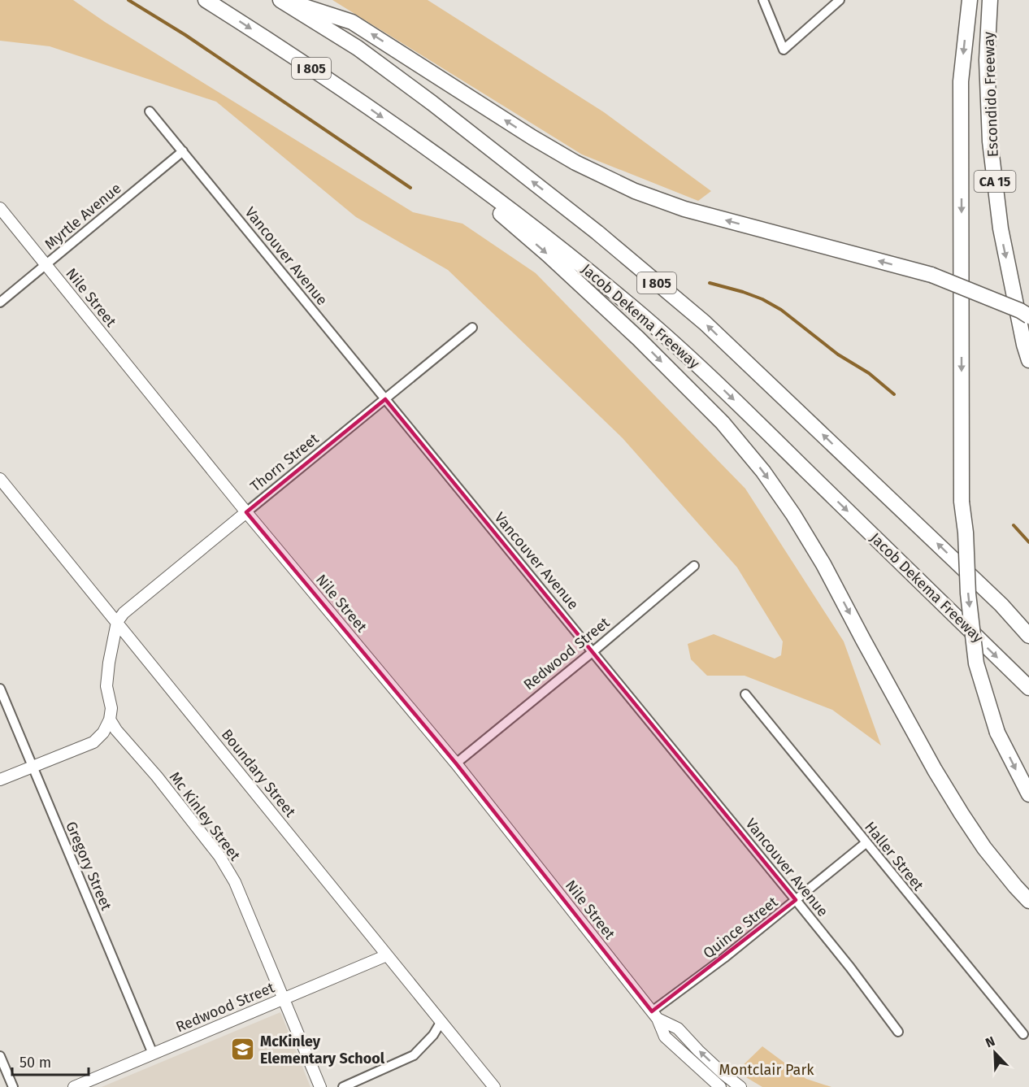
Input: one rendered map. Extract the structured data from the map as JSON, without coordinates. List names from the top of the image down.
{
  "streets": {
    "highway": [
      "I 805",
      "Escondido Freeway",
      "CA 15",
      "Jacob Dekema Freeway"
    ],
    "street": [
      "Myrtle Avenue",
      "Vancouver Avenue",
      "Nile Street",
      "Thorn Street",
      "Redwood Street",
      "Boundary Street",
      "Mc Kinley Street",
      "Haller Street",
      "Gregory Street",
      "Quince Street"
    ]
  },
  "crossings": [
    ["Myrtle Avenue", "Vancouver Avenue"],
    ["Myrtle Avenue", "Nile Street"],
    ["Vancouver Avenue", "Thorn Street"],
    ["Vancouver Avenue", "Redwood Street"],
    ["Vancouver Avenue", "Quince Street"],
    ["Nile Street", "Thorn Street"],
    ["Nile Street", "Redwood Street"],
    ["Nile Street", "Quince Street"],
    ["Thorn Street", "Boundary Street"],
    ["Redwood Street", "Boundary Street"],
    ["Redwood Street", "Mc Kinley Street"],
    ["Redwood Street", "Gregory Street"],
    ["Haller Street", "Quince Street"]
  ],
  "parks": ["Montclair Park"],
  "places": {
    "school or university": ["McKinley Elementary School"]
  },
  "scale_bar": "50 m",
  "north": "top left"
}
